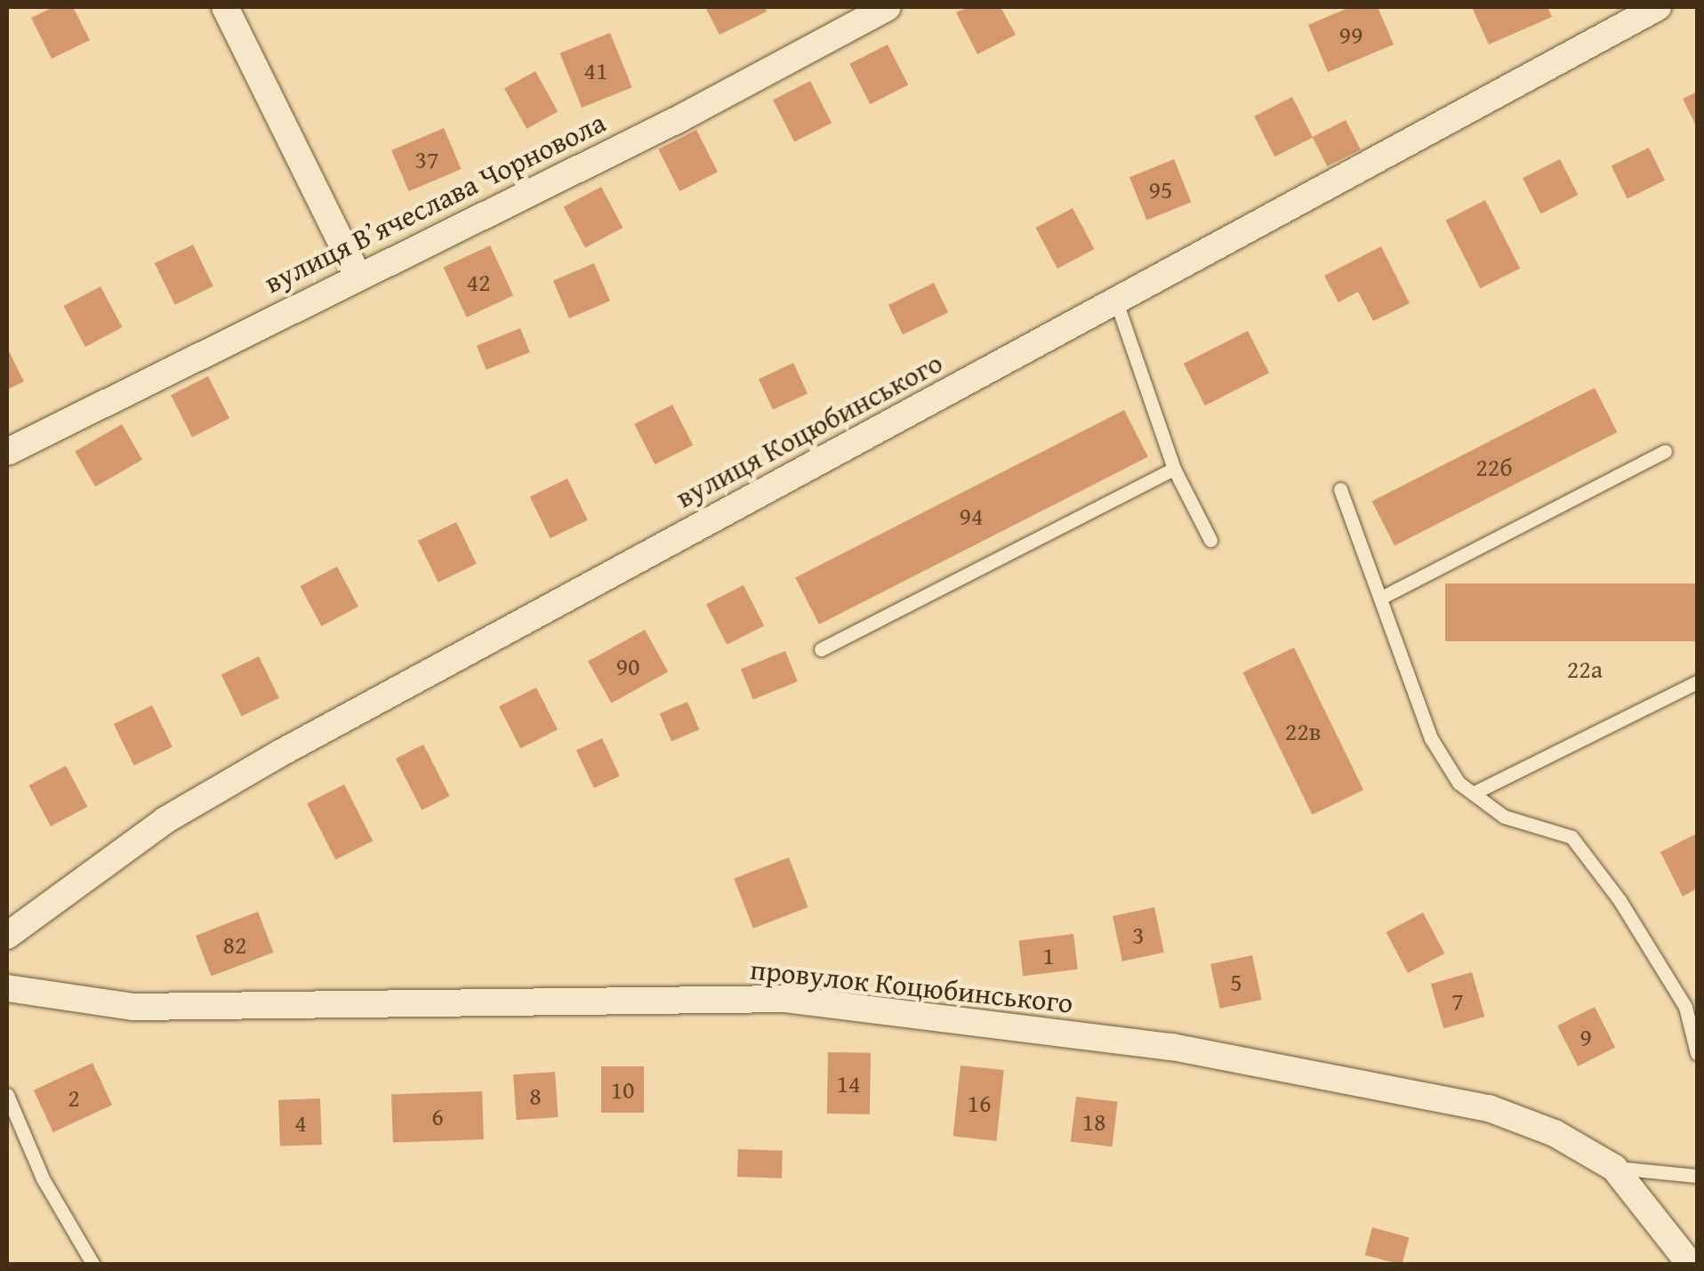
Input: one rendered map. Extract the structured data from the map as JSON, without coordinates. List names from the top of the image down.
{
  "streets": {
    "street": ["вулиця Вʼячеслава Чорновола", "вулиця Коцюбинського", "провулок Коцюбинського"]
  },
  "house_numbers": [
    "99",
    "41",
    "37",
    "95",
    "42",
    "22б",
    "94",
    "90",
    "22а",
    "22в",
    "3",
    "82",
    "1",
    "5",
    "7",
    "9",
    "14",
    "10",
    "8",
    "2",
    "16",
    "6",
    "18",
    "4"
  ]
}
